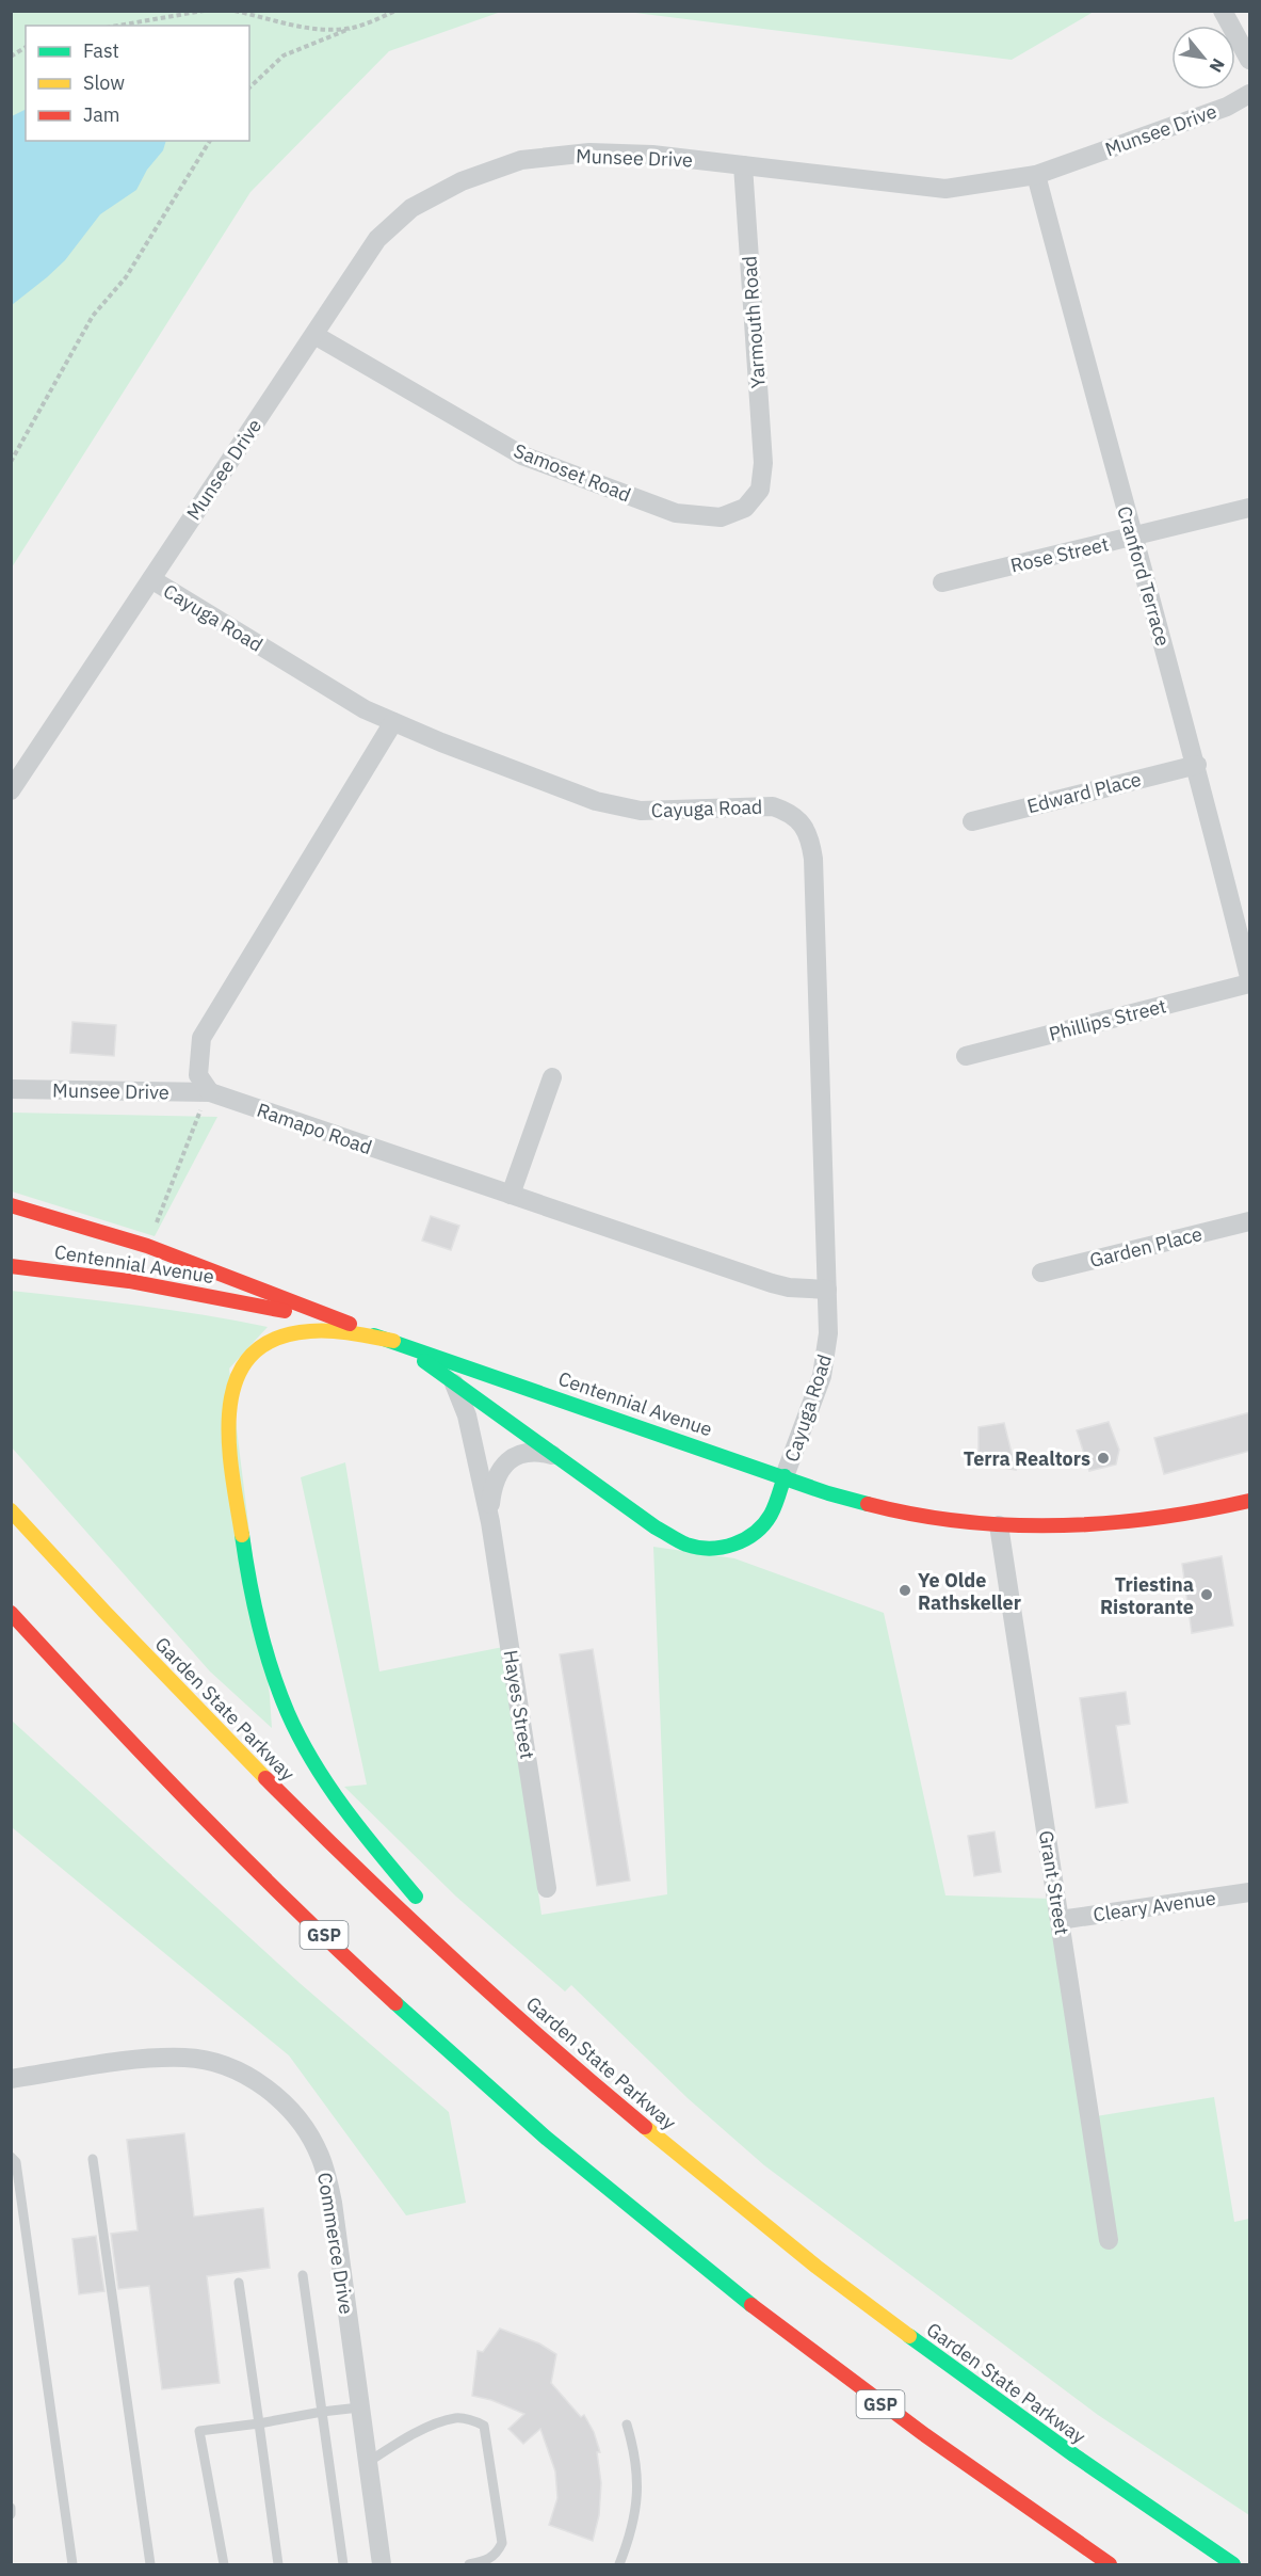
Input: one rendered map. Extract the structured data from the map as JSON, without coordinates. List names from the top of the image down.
{
  "streets": {
    "main road": ["Centennial Avenue", "Garden State Parkway", "GSP"],
    "street": [
      "Munsee Drive",
      "Yarmouth Road",
      "Samoset Road",
      "Rose Street",
      "Cranford Terrace",
      "Cayuga Road",
      "Edward Place",
      "Phillips Street",
      "Ramapo Road",
      "Garden Place",
      "Hayes Street",
      "Grant Street",
      "Cleary Avenue",
      "Commerce Drive"
    ]
  },
  "crossings": [
    ["Munsee Drive", "Yarmouth Road"],
    ["Munsee Drive", "Samoset Road"],
    ["Munsee Drive", "Cranford Terrace"],
    ["Munsee Drive", "Cayuga Road"],
    ["Munsee Drive", "Ramapo Road"],
    ["Yarmouth Road", "Samoset Road"],
    ["Rose Street", "Cranford Terrace"],
    ["Cranford Terrace", "Edward Place"],
    ["Cayuga Road", "Ramapo Road"],
    ["Cayuga Road", "Centennial Avenue"],
    ["Centennial Avenue", "Grant Street"],
    ["Grant Street", "Cleary Avenue"]
  ],
  "places": ["Terra Realtors", "Ye Olde Rathskeller", "Triestina Ristorante"],
  "legend": ["Fast", "Slow", "Jam"],
  "north": "bottom right"
}
